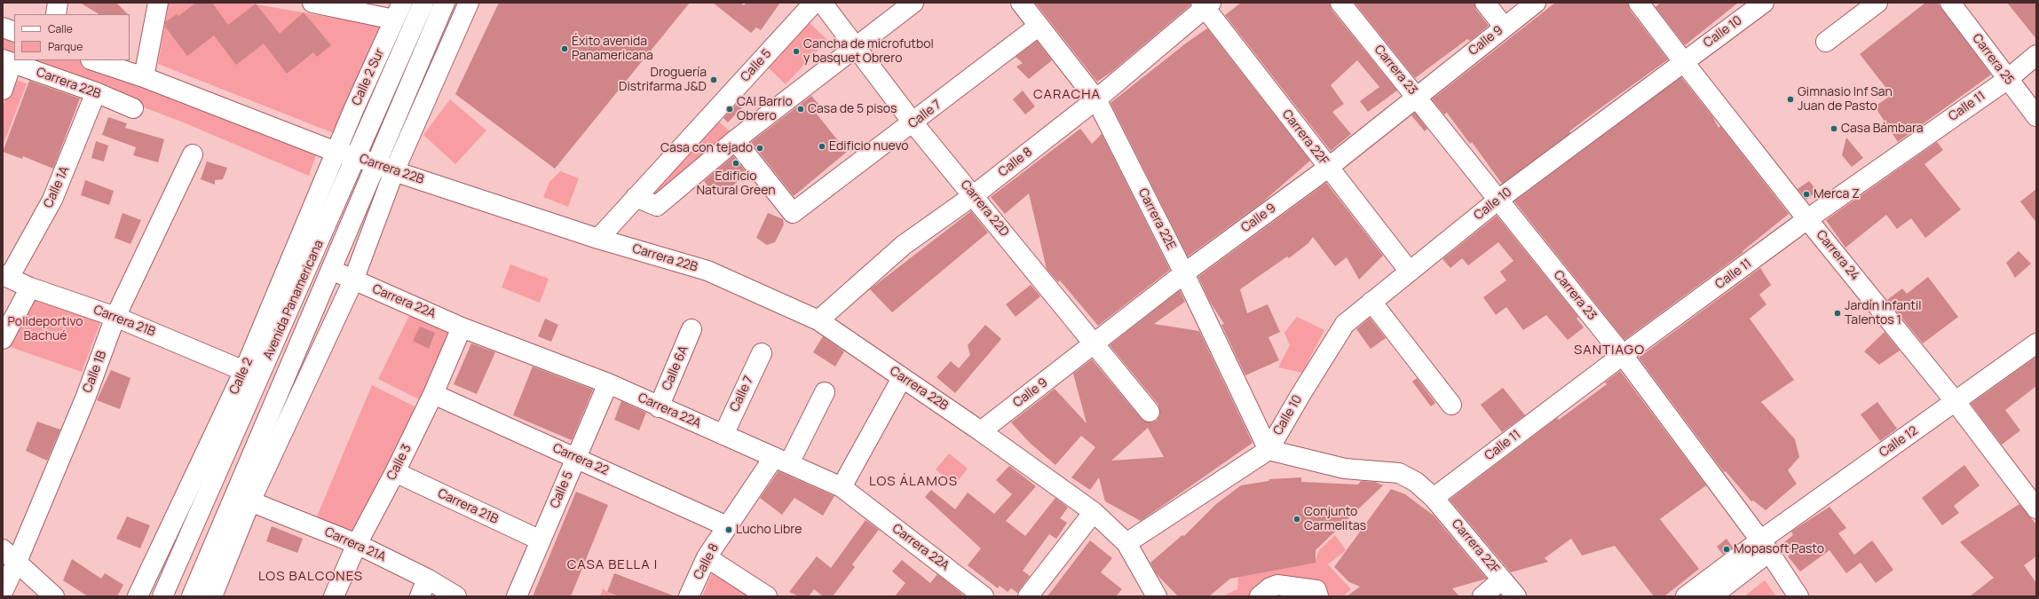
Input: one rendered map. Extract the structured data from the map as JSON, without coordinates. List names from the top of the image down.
{
  "streets": {
    "street": [
      "Calle 10",
      "Calle 9",
      "Carrera 25",
      "Calle 5",
      "Carrera 23",
      "Calle 2 Sur",
      "Carrera 22B",
      "Calle 11",
      "Calle 7",
      "Carrera 22F",
      "Calle 8",
      "Calle 1A",
      "Carrera 22D",
      "Carrera 22E",
      "Carrera 24",
      "Avenida Panamericana",
      "Carrera 22A",
      "Carrera 21B",
      "Calle 6A",
      "Calle 1B",
      "Calle 2",
      "Calle 12",
      "Carrera 22",
      "Calle 3",
      "Carrera 21A"
    ]
  },
  "crossings": [
    ["Calle 10", "Carrera 23"],
    ["Calle 10", "Carrera 22B"],
    ["Calle 10", "Calle 11"],
    ["Calle 10", "Carrera 22F"],
    ["Calle 10", "Carrera 22E"],
    ["Calle 10", "Carrera 24"],
    ["Calle 9", "Carrera 23"],
    ["Calle 9", "Carrera 22B"],
    ["Calle 9", "Carrera 22F"],
    ["Calle 9", "Carrera 22D"],
    ["Calle 9", "Carrera 22E"],
    ["Carrera 25", "Calle 11"],
    ["Calle 5", "Carrera 22B"],
    ["Calle 5", "Carrera 22A"],
    ["Calle 5", "Carrera 21B"],
    ["Calle 5", "Carrera 22"],
    ["Carrera 23", "Calle 11"],
    ["Carrera 23", "Calle 12"],
    ["Calle 2 Sur", "Carrera 22B"],
    ["Calle 2 Sur", "Calle 2"],
    ["Carrera 22B", "Calle 8"],
    ["Carrera 22B", "Calle 1A"],
    ["Carrera 22B", "Avenida Panamericana"],
    ["Carrera 22B", "Calle 2"],
    ["Calle 11", "Carrera 22F"],
    ["Calle 11", "Carrera 24"],
    ["Calle 7", "Carrera 22D"],
    ["Calle 7", "Carrera 22E"],
    ["Calle 7", "Carrera 22A"],
    ["Carrera 22F", "Calle 8"],
    ["Calle 8", "Carrera 22D"],
    ["Calle 8", "Carrera 22E"],
    ["Calle 8", "Carrera 22A"],
    ["Calle 8", "Carrera 22"],
    ["Calle 1A", "Carrera 21B"],
    ["Carrera 24", "Calle 12"],
    ["Avenida Panamericana", "Carrera 22A"],
    ["Carrera 22A", "Calle 6A"],
    ["Carrera 22A", "Calle 3"],
    ["Carrera 21B", "Calle 1B"],
    ["Carrera 21B", "Calle 2"],
    ["Carrera 21B", "Calle 3"],
    ["Carrera 22", "Calle 3"],
    ["Calle 3", "Carrera 21A"]
  ],
  "districts": [
    "CARACHA",
    "SANTIAGO",
    "LOS ÁLAMOS",
    "CASA BELLA I",
    "LOS BALCONES"
  ],
  "parks": ["Polideportivo Bachué"],
  "places": [
    "Éxito avenida Panamericana",
    "Cancha de microfutbol y basquet Obrero",
    "Droguería Distrifarma J&D",
    "Gimnasio Inf San Juan de Pasto",
    "CAI Barrio Obrero",
    "Casa de 5 pisos",
    "Casa Bámbara",
    "Edificio nuevo",
    "Casa con tejado",
    "Edificio Natural Green",
    "Merca Z",
    "Jardín Infantil Talentos 1",
    "Conjunto Carmelitas",
    "Lucho Libre",
    "Mopasoft Pasto"
  ],
  "legend": ["Calle", "Parque"]
}
